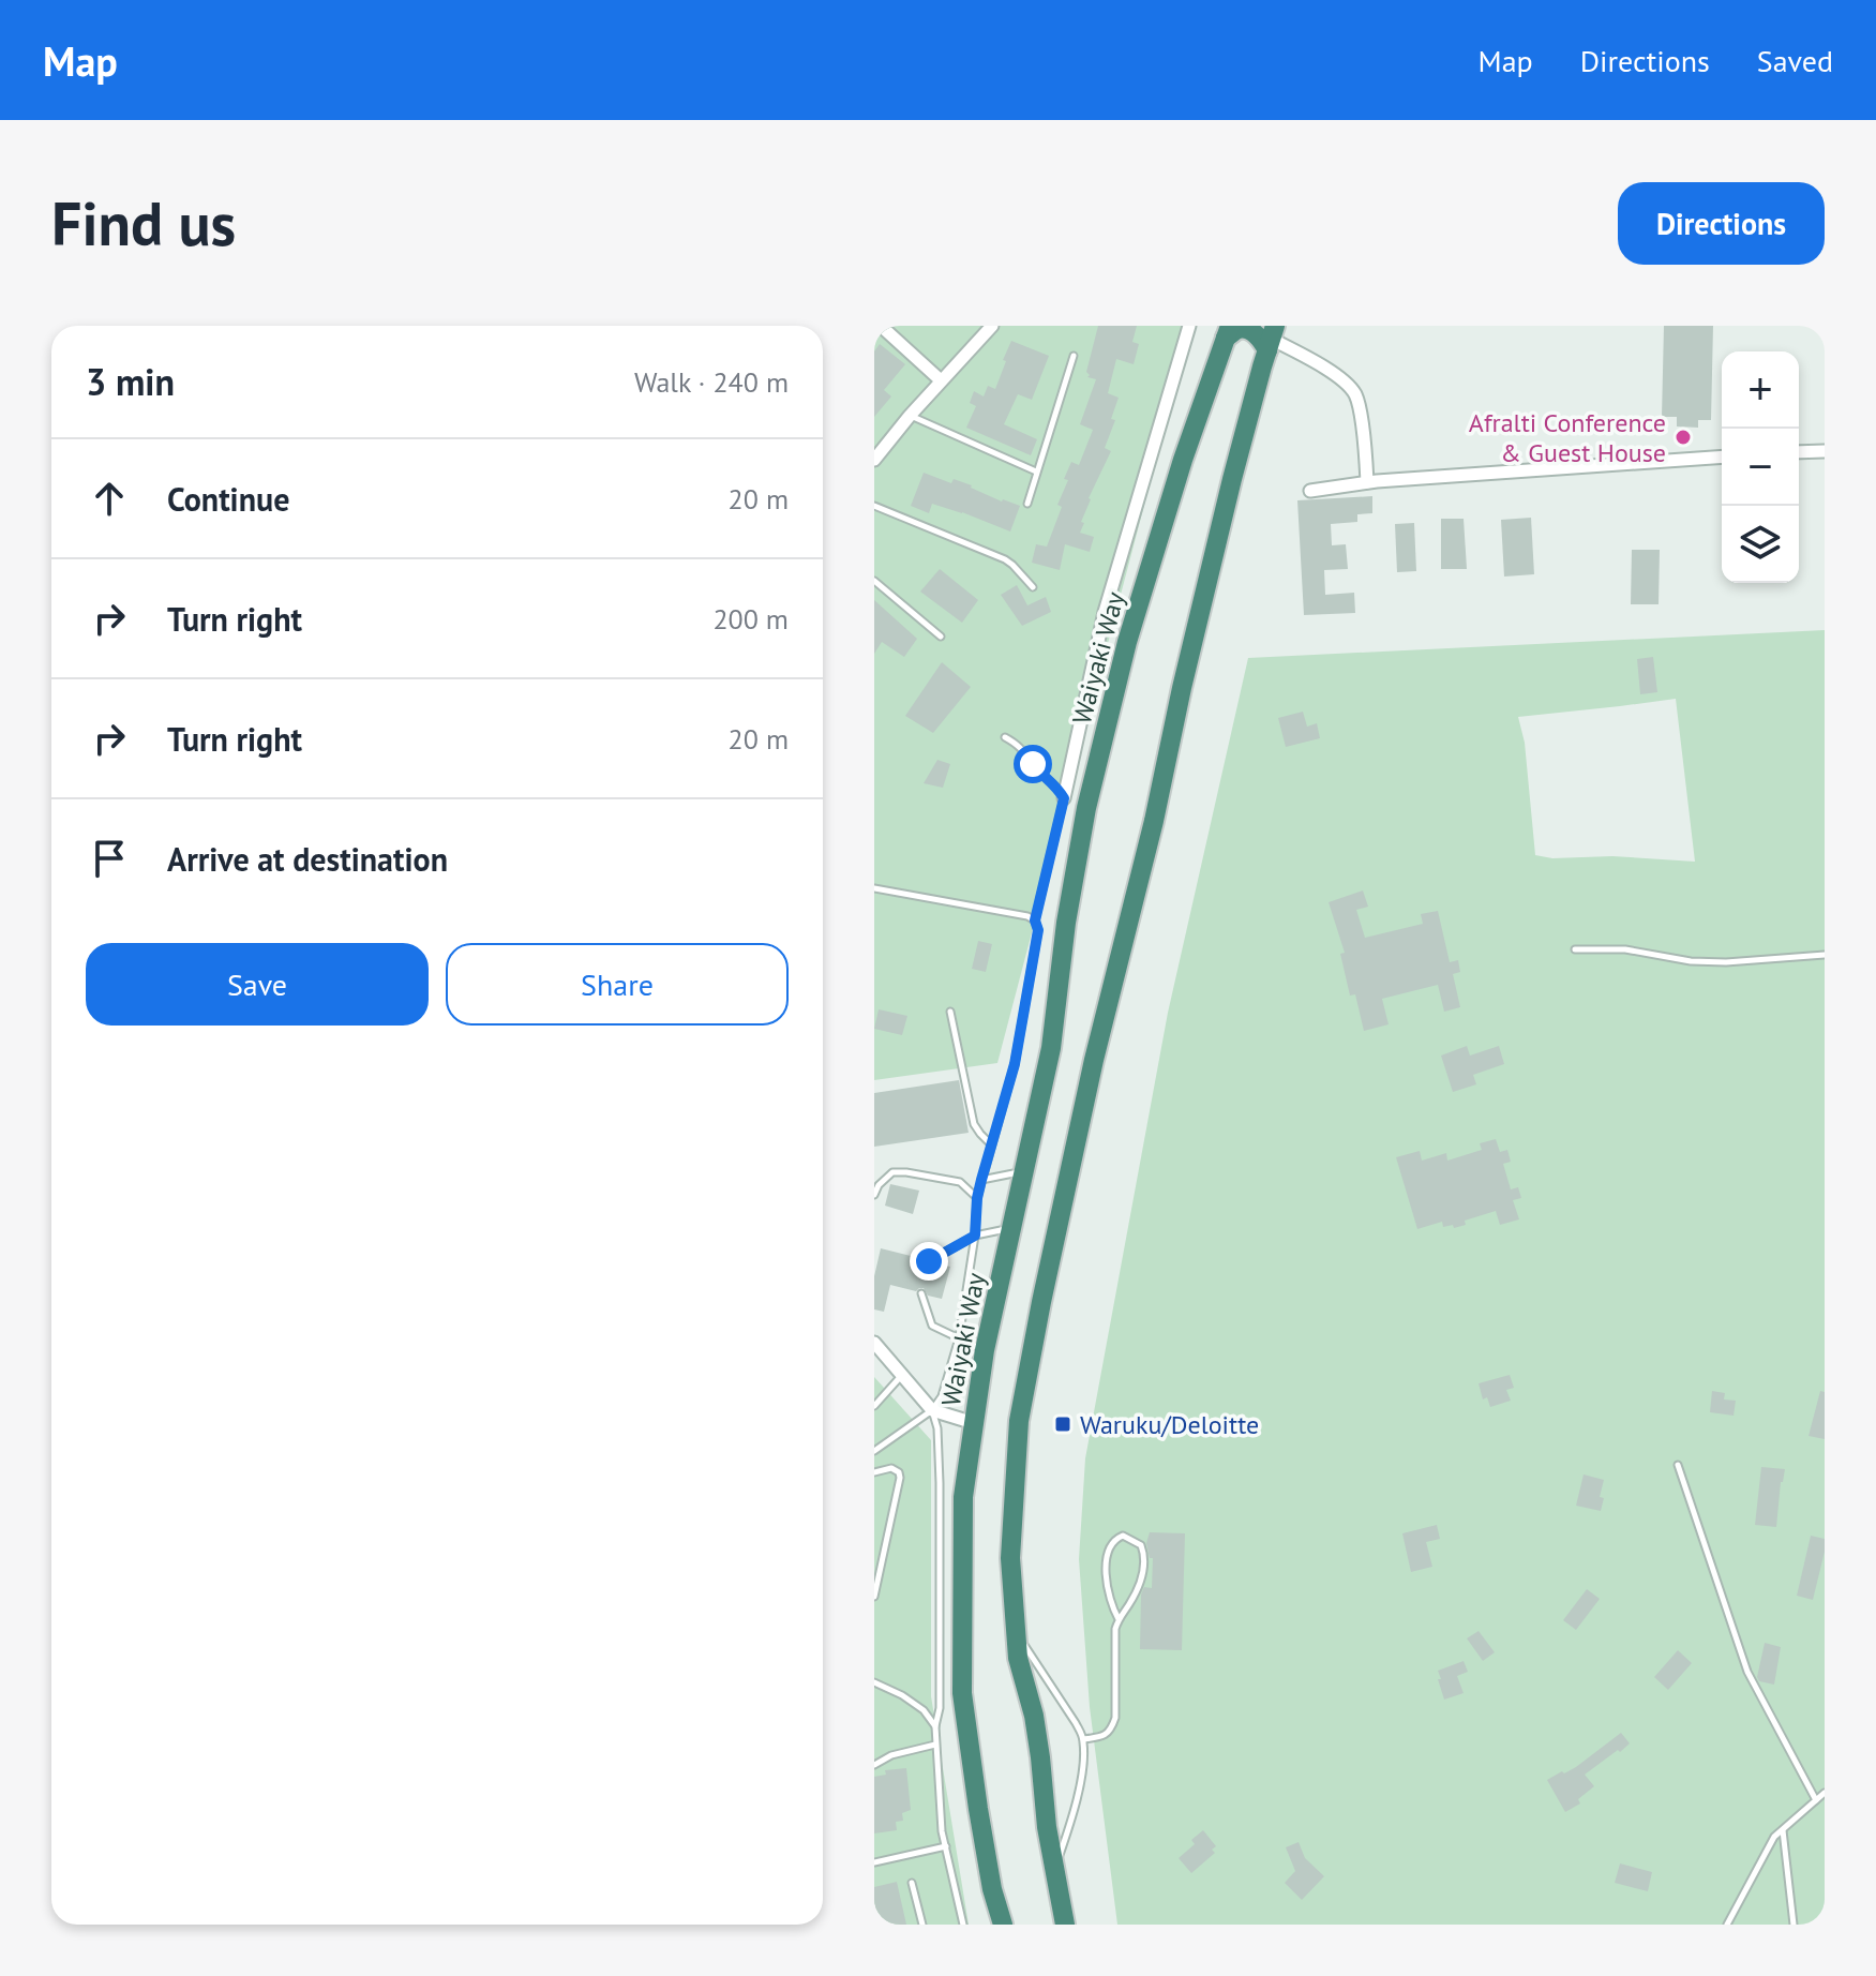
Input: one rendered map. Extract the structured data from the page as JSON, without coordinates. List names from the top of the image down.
{
  "streets": {
    "highway": ["Waiyaki Way"]
  },
  "places": {
    "other": ["Afralti Conference & Guest House"],
    "transit": ["Waruku/Deloitte"]
  },
  "page": {
    "header": "Map",
    "nav": ["Map", "Directions", "Saved"],
    "buttons": [
      "Directions",
      ["Save", "Share"]
    ],
    "title": "Find us",
    "heading": ["3 min", "Walk · 240 m"],
    "map_buttons": ["+", "−"],
    "list": [
      ["Continue", "20 m"],
      ["Turn right", "200 m"],
      ["Turn right", "20 m"],
      "Arrive at destination"
    ]
  }
}
